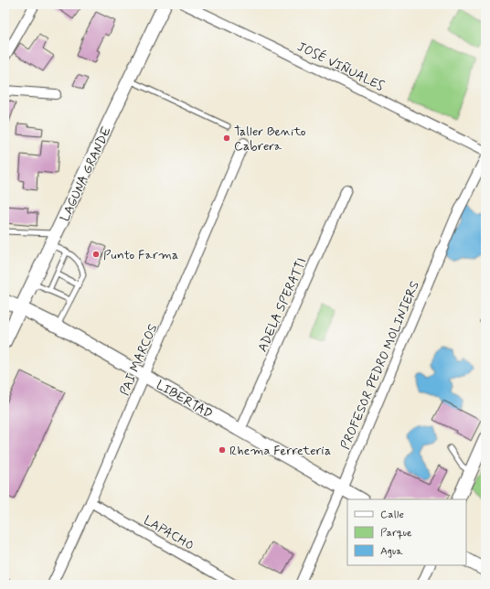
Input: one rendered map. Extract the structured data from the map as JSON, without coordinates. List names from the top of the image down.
{
  "streets": {
    "main road": ["LAGUNA GRANDE", "LIBERTAD"],
    "street": [
      "JOSÉ VIÑUALES",
      "ADELA SPERATTI",
      "PAI MARCOS",
      "PROFESOR PEDRO MOLINIERS",
      "LAPACHO"
    ]
  },
  "crossings": [
    ["LAGUNA GRANDE", "LIBERTAD"],
    ["ADELA SPERATTI", "LIBERTAD"],
    ["PAI MARCOS", "LIBERTAD"],
    ["PAI MARCOS", "LAPACHO"],
    ["PROFESOR PEDRO MOLINIERS", "LIBERTAD"]
  ],
  "places": ["Taller Benito Cabrera", "Punto Farma", "Rhema Ferreteria"],
  "legend": ["Calle", "Parque", "Agua"]
}
